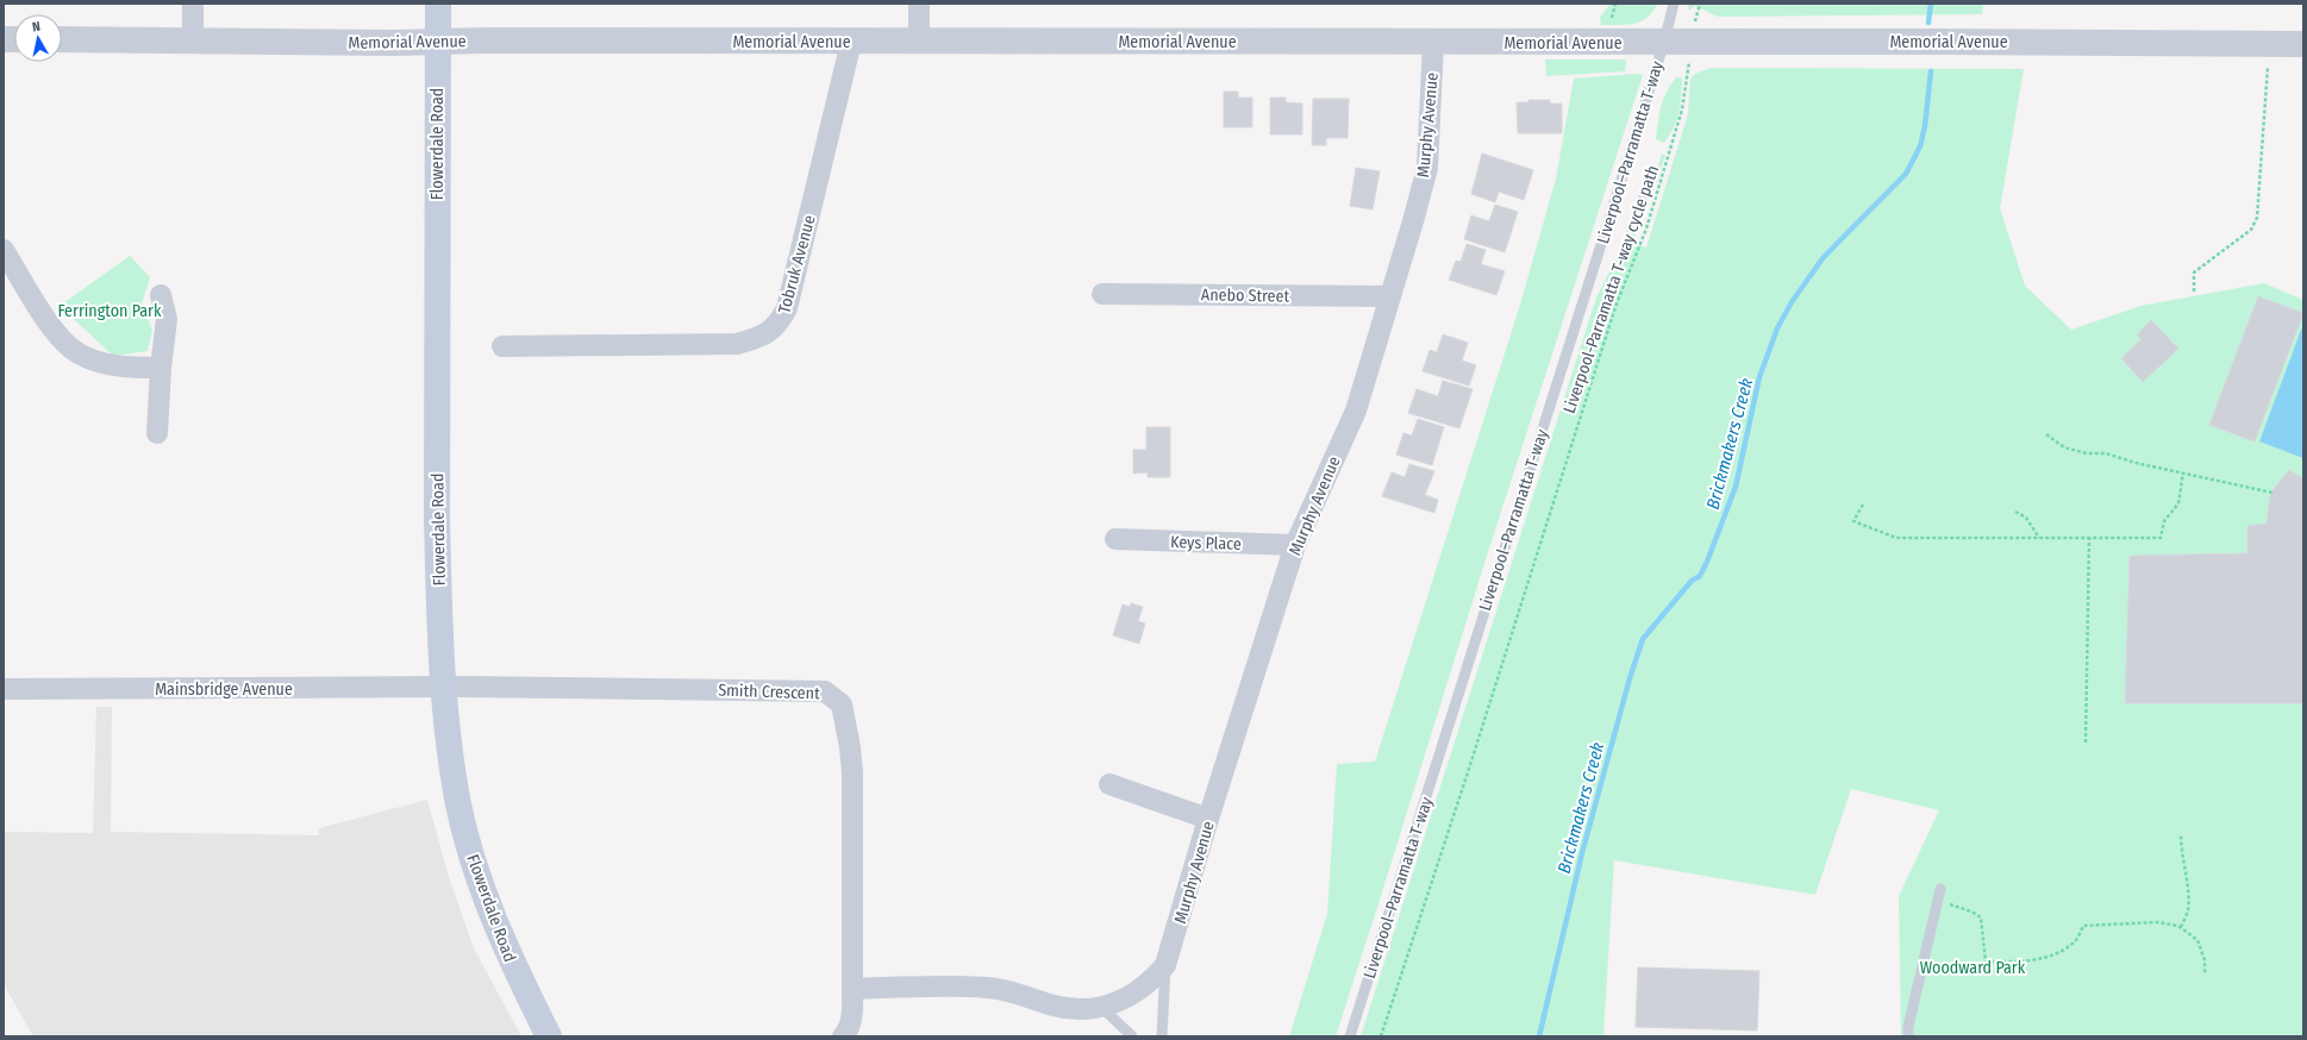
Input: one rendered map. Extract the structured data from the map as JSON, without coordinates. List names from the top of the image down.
{
  "streets": {
    "main road": ["Flowerdale Road"],
    "street": [
      "Memorial Avenue",
      "Murphy Avenue",
      "Tobruk Avenue",
      "Anebo Street",
      "Keys Place",
      "Mainsbridge Avenue",
      "Smith Crescent"
    ],
    "lane": ["Liverpool–Parramatta T-way"],
    "path": ["Liverpool-Parramatta T-way cycle path"]
  },
  "crossings": [
    ["Memorial Avenue", "Murphy Avenue"],
    ["Memorial Avenue", "Flowerdale Road"],
    ["Memorial Avenue", "Liverpool–Parramatta T-way"],
    ["Memorial Avenue", "Tobruk Avenue"],
    ["Murphy Avenue", "Anebo Street"],
    ["Murphy Avenue", "Keys Place"],
    ["Murphy Avenue", "Smith Crescent"],
    ["Flowerdale Road", "Mainsbridge Avenue"],
    ["Flowerdale Road", "Smith Crescent"],
    ["Mainsbridge Avenue", "Smith Crescent"]
  ],
  "water": ["Brickmakers Creek"],
  "parks": ["Ferrington Park", "Woodward Park"],
  "north": "top"
}
